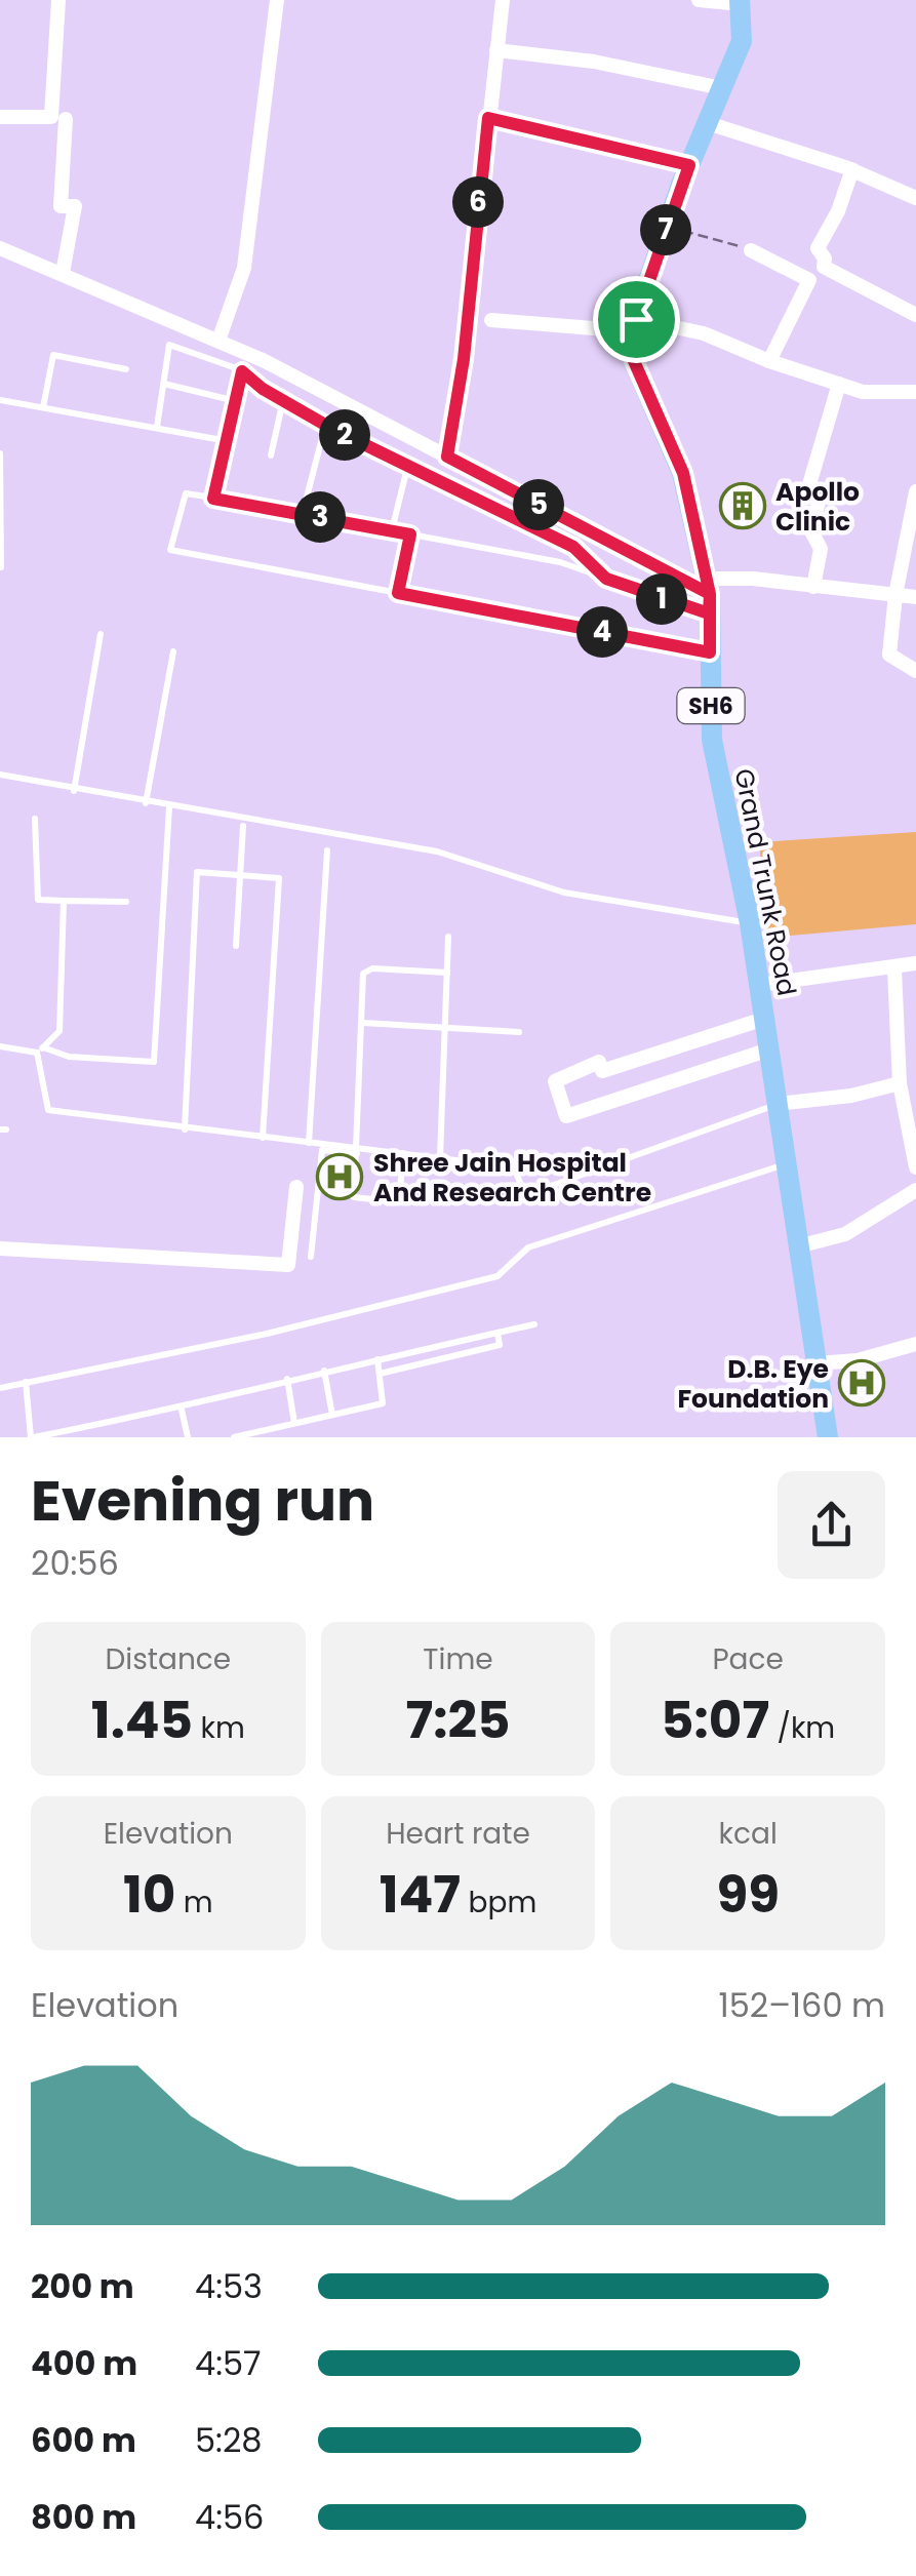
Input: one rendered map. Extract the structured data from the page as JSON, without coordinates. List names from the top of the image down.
{
  "streets": {
    "main road": ["SH6", "Grand Trunk Road"]
  },
  "places": {
    "building": ["Apollo Clinic"],
    "hospital": ["Shree Jain Hospital And Research Centre", "D.B. Eye Foundation"]
  },
  "page": {
    "pins": [
      "6",
      "7",
      "2",
      "5",
      "3",
      "1",
      "4"
    ],
    "heading": ["Evening run", "20:56"],
    "stats": [
      ["Distance", "1.45 km"],
      ["Time", "7:25"],
      ["Pace", "5:07 /km"],
      ["Elevation", "10 m"],
      ["Heart rate", "147 bpm"],
      ["kcal", "99"]
    ],
    "chart": ["Elevation", "152–160 m"],
    "list": [
      {
        "name": "200 m",
        "note": "4:53"
      },
      {
        "name": "400 m",
        "note": "4:57"
      },
      {
        "name": "600 m",
        "note": "5:28"
      },
      {
        "name": "800 m",
        "note": "4:56"
      }
    ]
  }
}
